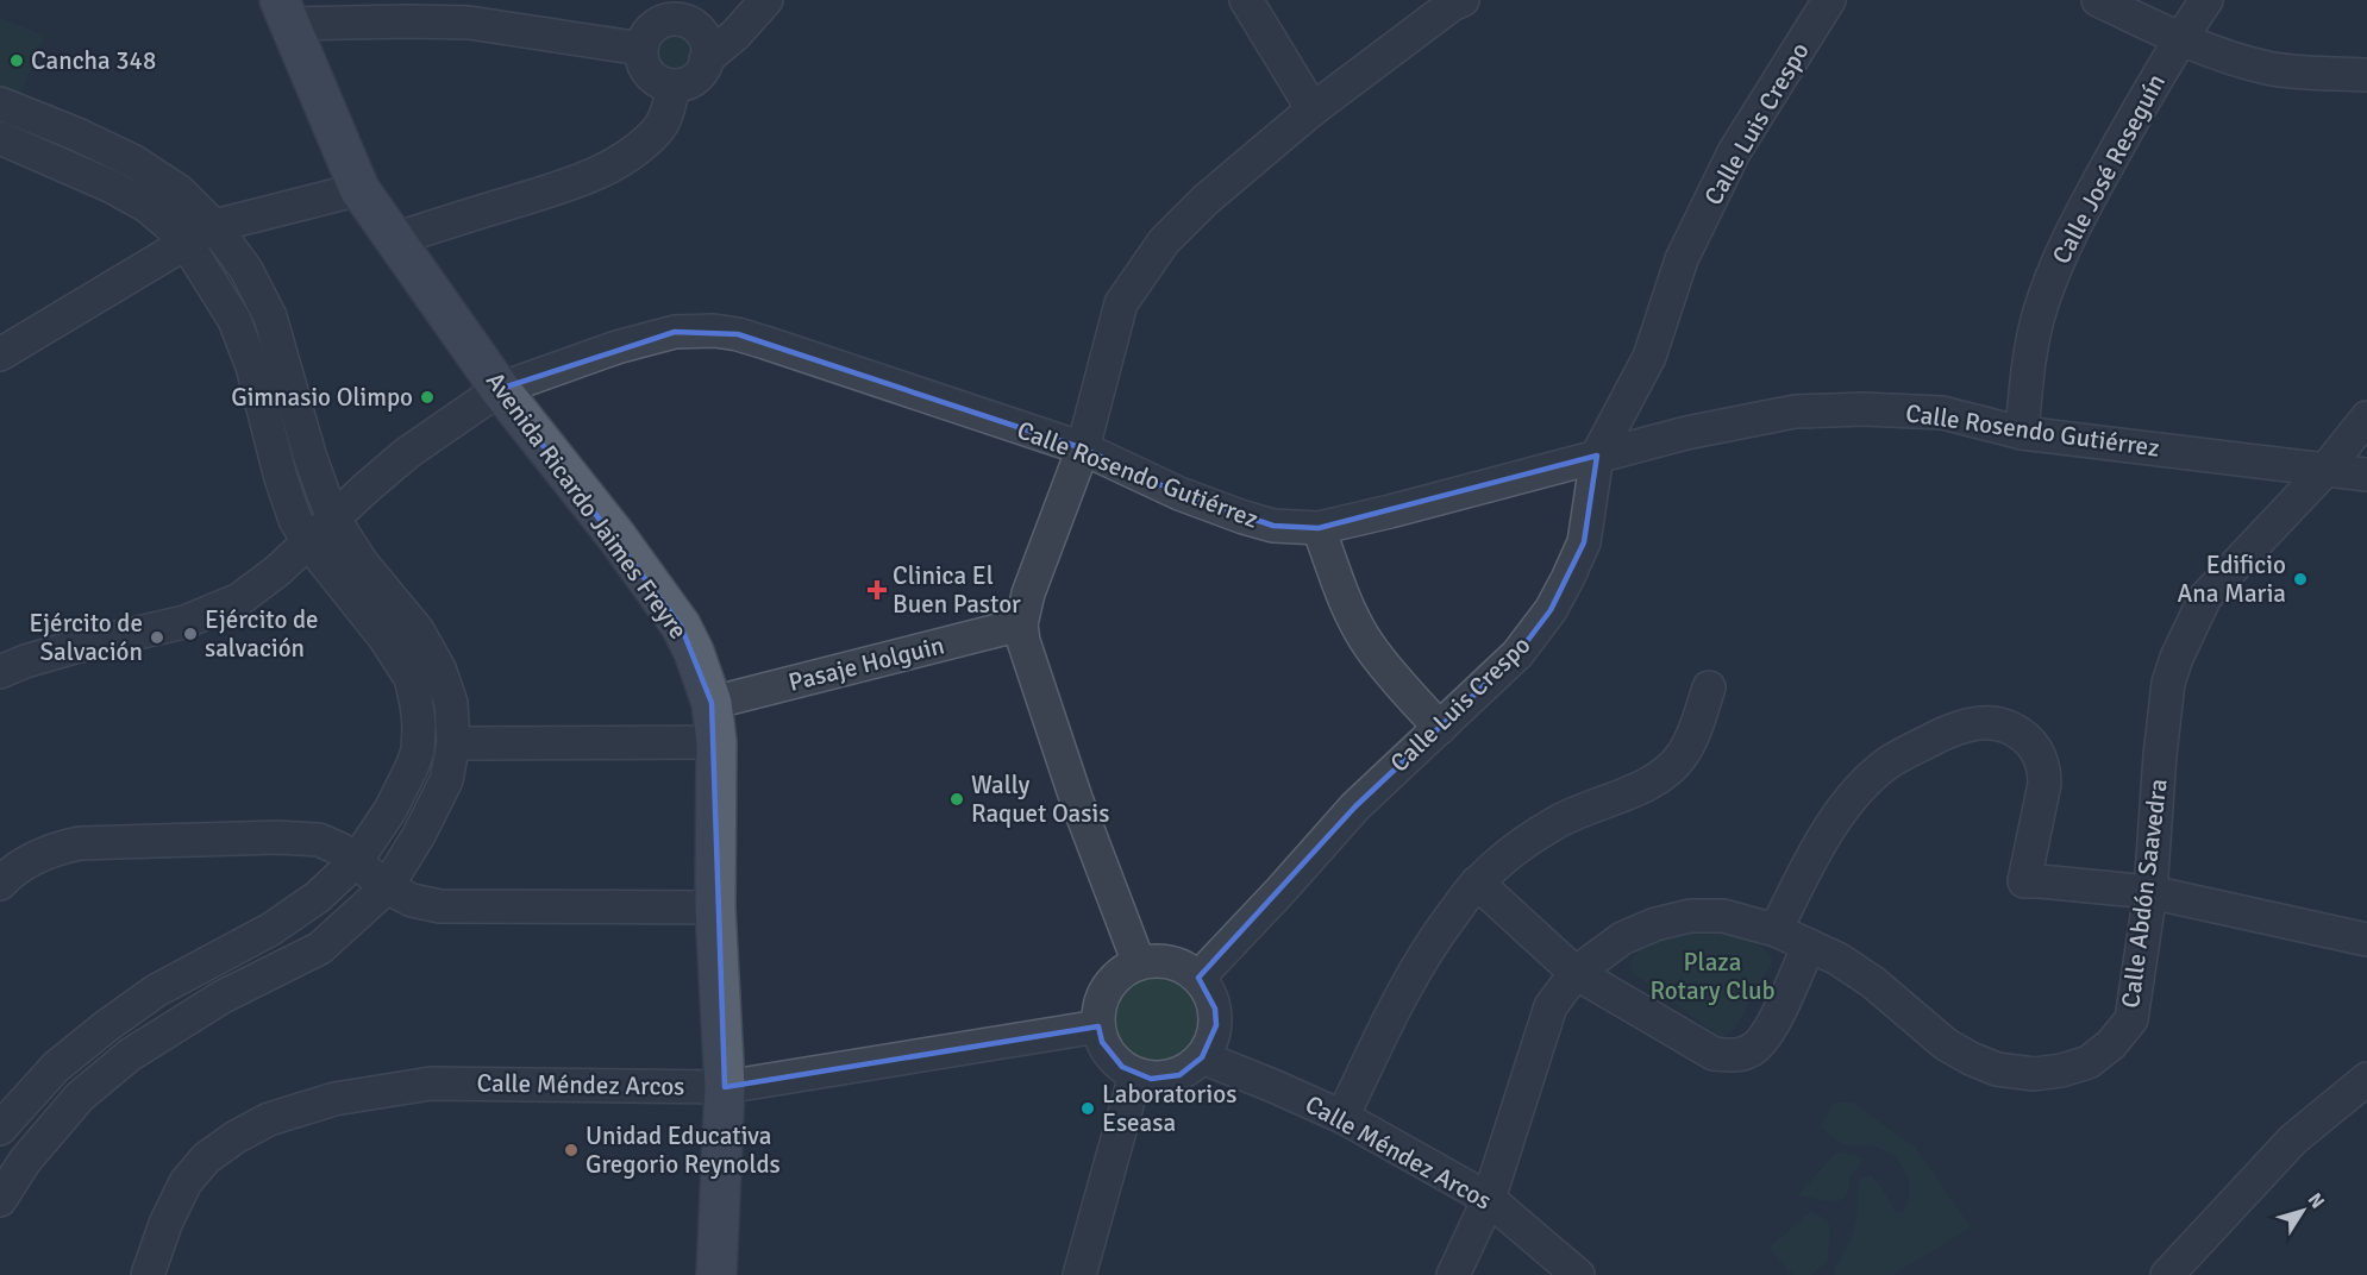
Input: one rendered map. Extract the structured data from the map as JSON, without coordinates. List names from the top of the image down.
{
  "streets": {
    "main road": ["Avenida Ricardo Jaimes Freyre"],
    "street": [
      "Calle Luis Crespo",
      "Calle José Reseguín",
      "Calle Rosendo Gutiérrez",
      "Pasaje Holguin",
      "Calle Abdón Saavedra",
      "Calle Méndez Arcos"
    ]
  },
  "crossings": [
    ["Calle Luis Crespo", "Calle Rosendo Gutiérrez"],
    ["Calle Luis Crespo", "Calle Méndez Arcos"],
    ["Calle José Reseguín", "Calle Rosendo Gutiérrez"],
    ["Calle Rosendo Gutiérrez", "Avenida Ricardo Jaimes Freyre"],
    ["Calle Rosendo Gutiérrez", "Calle Abdón Saavedra"],
    ["Avenida Ricardo Jaimes Freyre", "Pasaje Holguin"],
    ["Avenida Ricardo Jaimes Freyre", "Calle Méndez Arcos"],
    ["Calle Abdón Saavedra", "Calle Méndez Arcos"]
  ],
  "parks": ["Plaza Rotary Club"],
  "places": {
    "other": [
      "Cancha 348",
      "Gimnasio Olimpo",
      "Edificio Ana Maria",
      "Ejército de salvación",
      "Ejército de Salvación",
      "Wally Raquet Oasis",
      "Laboratorios Eseasa",
      "Unidad Educativa Gregorio Reynolds"
    ],
    "health": ["Clinica El Buen Pastor"]
  },
  "north": "top right"
}
